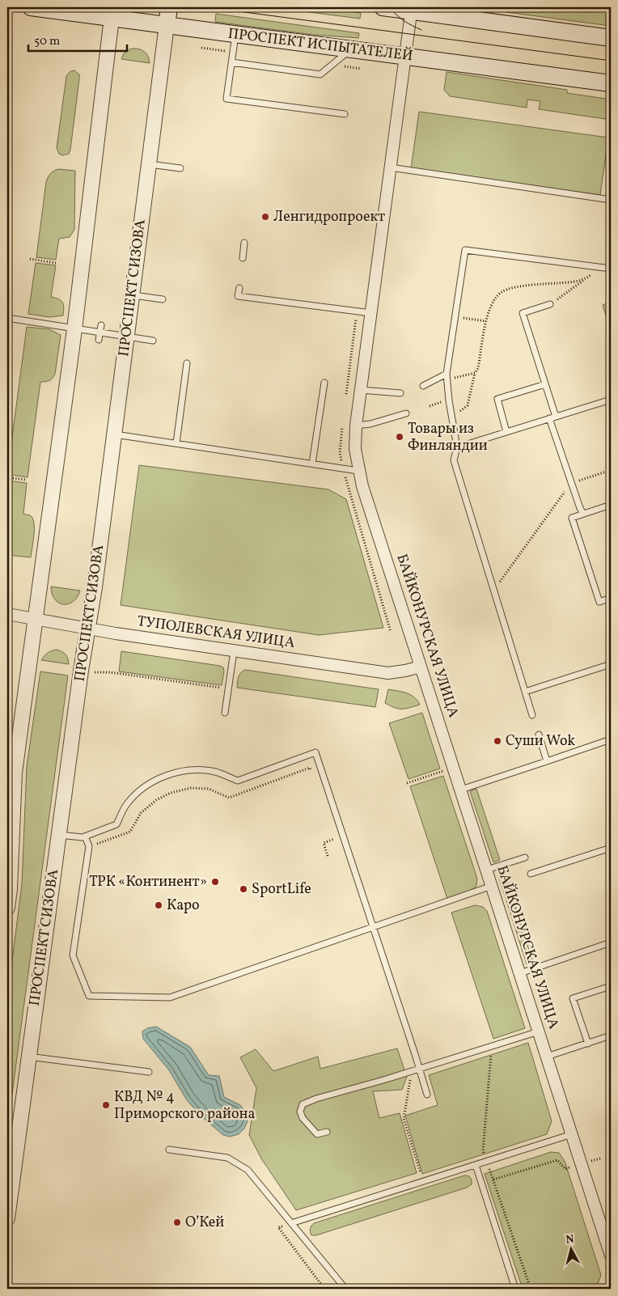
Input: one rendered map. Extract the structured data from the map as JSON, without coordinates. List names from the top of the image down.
{
  "streets": {
    "main road": ["ПРОСПЕКТ ИСПЫТАТЕЛЕЙ", "ПРОСПЕКТ СИЗОВА"],
    "street": ["ТУПОЛЕВСКАЯ УЛИЦА", "БАЙКОНУРСКАЯ УЛИЦА"]
  },
  "crossings": [
    ["ПРОСПЕКТ ИСПЫТАТЕЛЕЙ", "ПРОСПЕКТ СИЗОВА"],
    ["ПРОСПЕКТ ИСПЫТАТЕЛЕЙ", "БАЙКОНУРСКАЯ УЛИЦА"],
    ["ПРОСПЕКТ СИЗОВА", "ТУПОЛЕВСКАЯ УЛИЦА"],
    ["ТУПОЛЕВСКАЯ УЛИЦА", "БАЙКОНУРСКАЯ УЛИЦА"]
  ],
  "places": [
    "Ленгидропроект",
    "Товары из Финляндии",
    "Суши Wok",
    "ТРК «Континент»",
    "SportLife",
    "Каро",
    "КВД № 4 Приморского района",
    "О’Кей"
  ],
  "scale_bar": "50 m",
  "north": "top"
}
